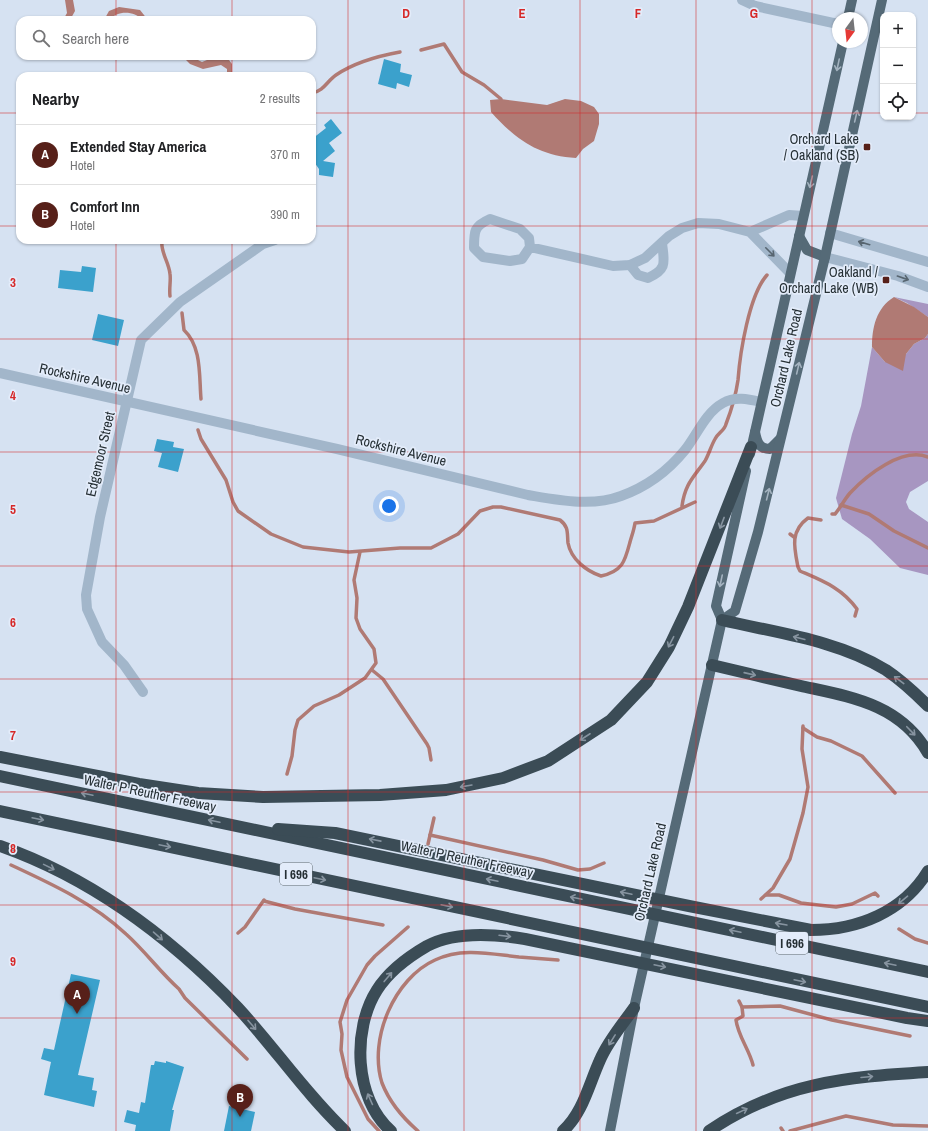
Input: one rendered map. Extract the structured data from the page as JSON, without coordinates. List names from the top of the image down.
{
  "streets": {
    "highway": ["Walter P Reuther Freeway", "I 696"],
    "main road": ["Orchard Lake Road"],
    "street": ["Rockshire Avenue", "Edgemoor Street"]
  },
  "crossings": [
    ["Orchard Lake Road", "Rockshire Avenue"],
    ["Rockshire Avenue", "Edgemoor Street"]
  ],
  "places": {
    "transit": ["Orchard Lake / Oakland (SB)", "Oakland / Orchard Lake (WB)"]
  },
  "north": "bottom",
  "page": {
    "map_buttons": ["+", "−"],
    "search": "Search here",
    "heading": ["Nearby", "2 results"],
    "list": [
      {
        "mark": "A",
        "name": "Extended Stay America",
        "note": "Hotel",
        "value": "370 m"
      },
      {
        "mark": "B",
        "name": "Comfort Inn",
        "note": "Hotel",
        "value": "390 m"
      }
    ],
    "pins": ["A", "B"]
  },
  "grid": {
    "columns": [
      "D",
      "E",
      "F",
      "G"
    ],
    "rows": [
      "3",
      "4",
      "5",
      "6",
      "7",
      "8",
      "9"
    ]
  }
}
